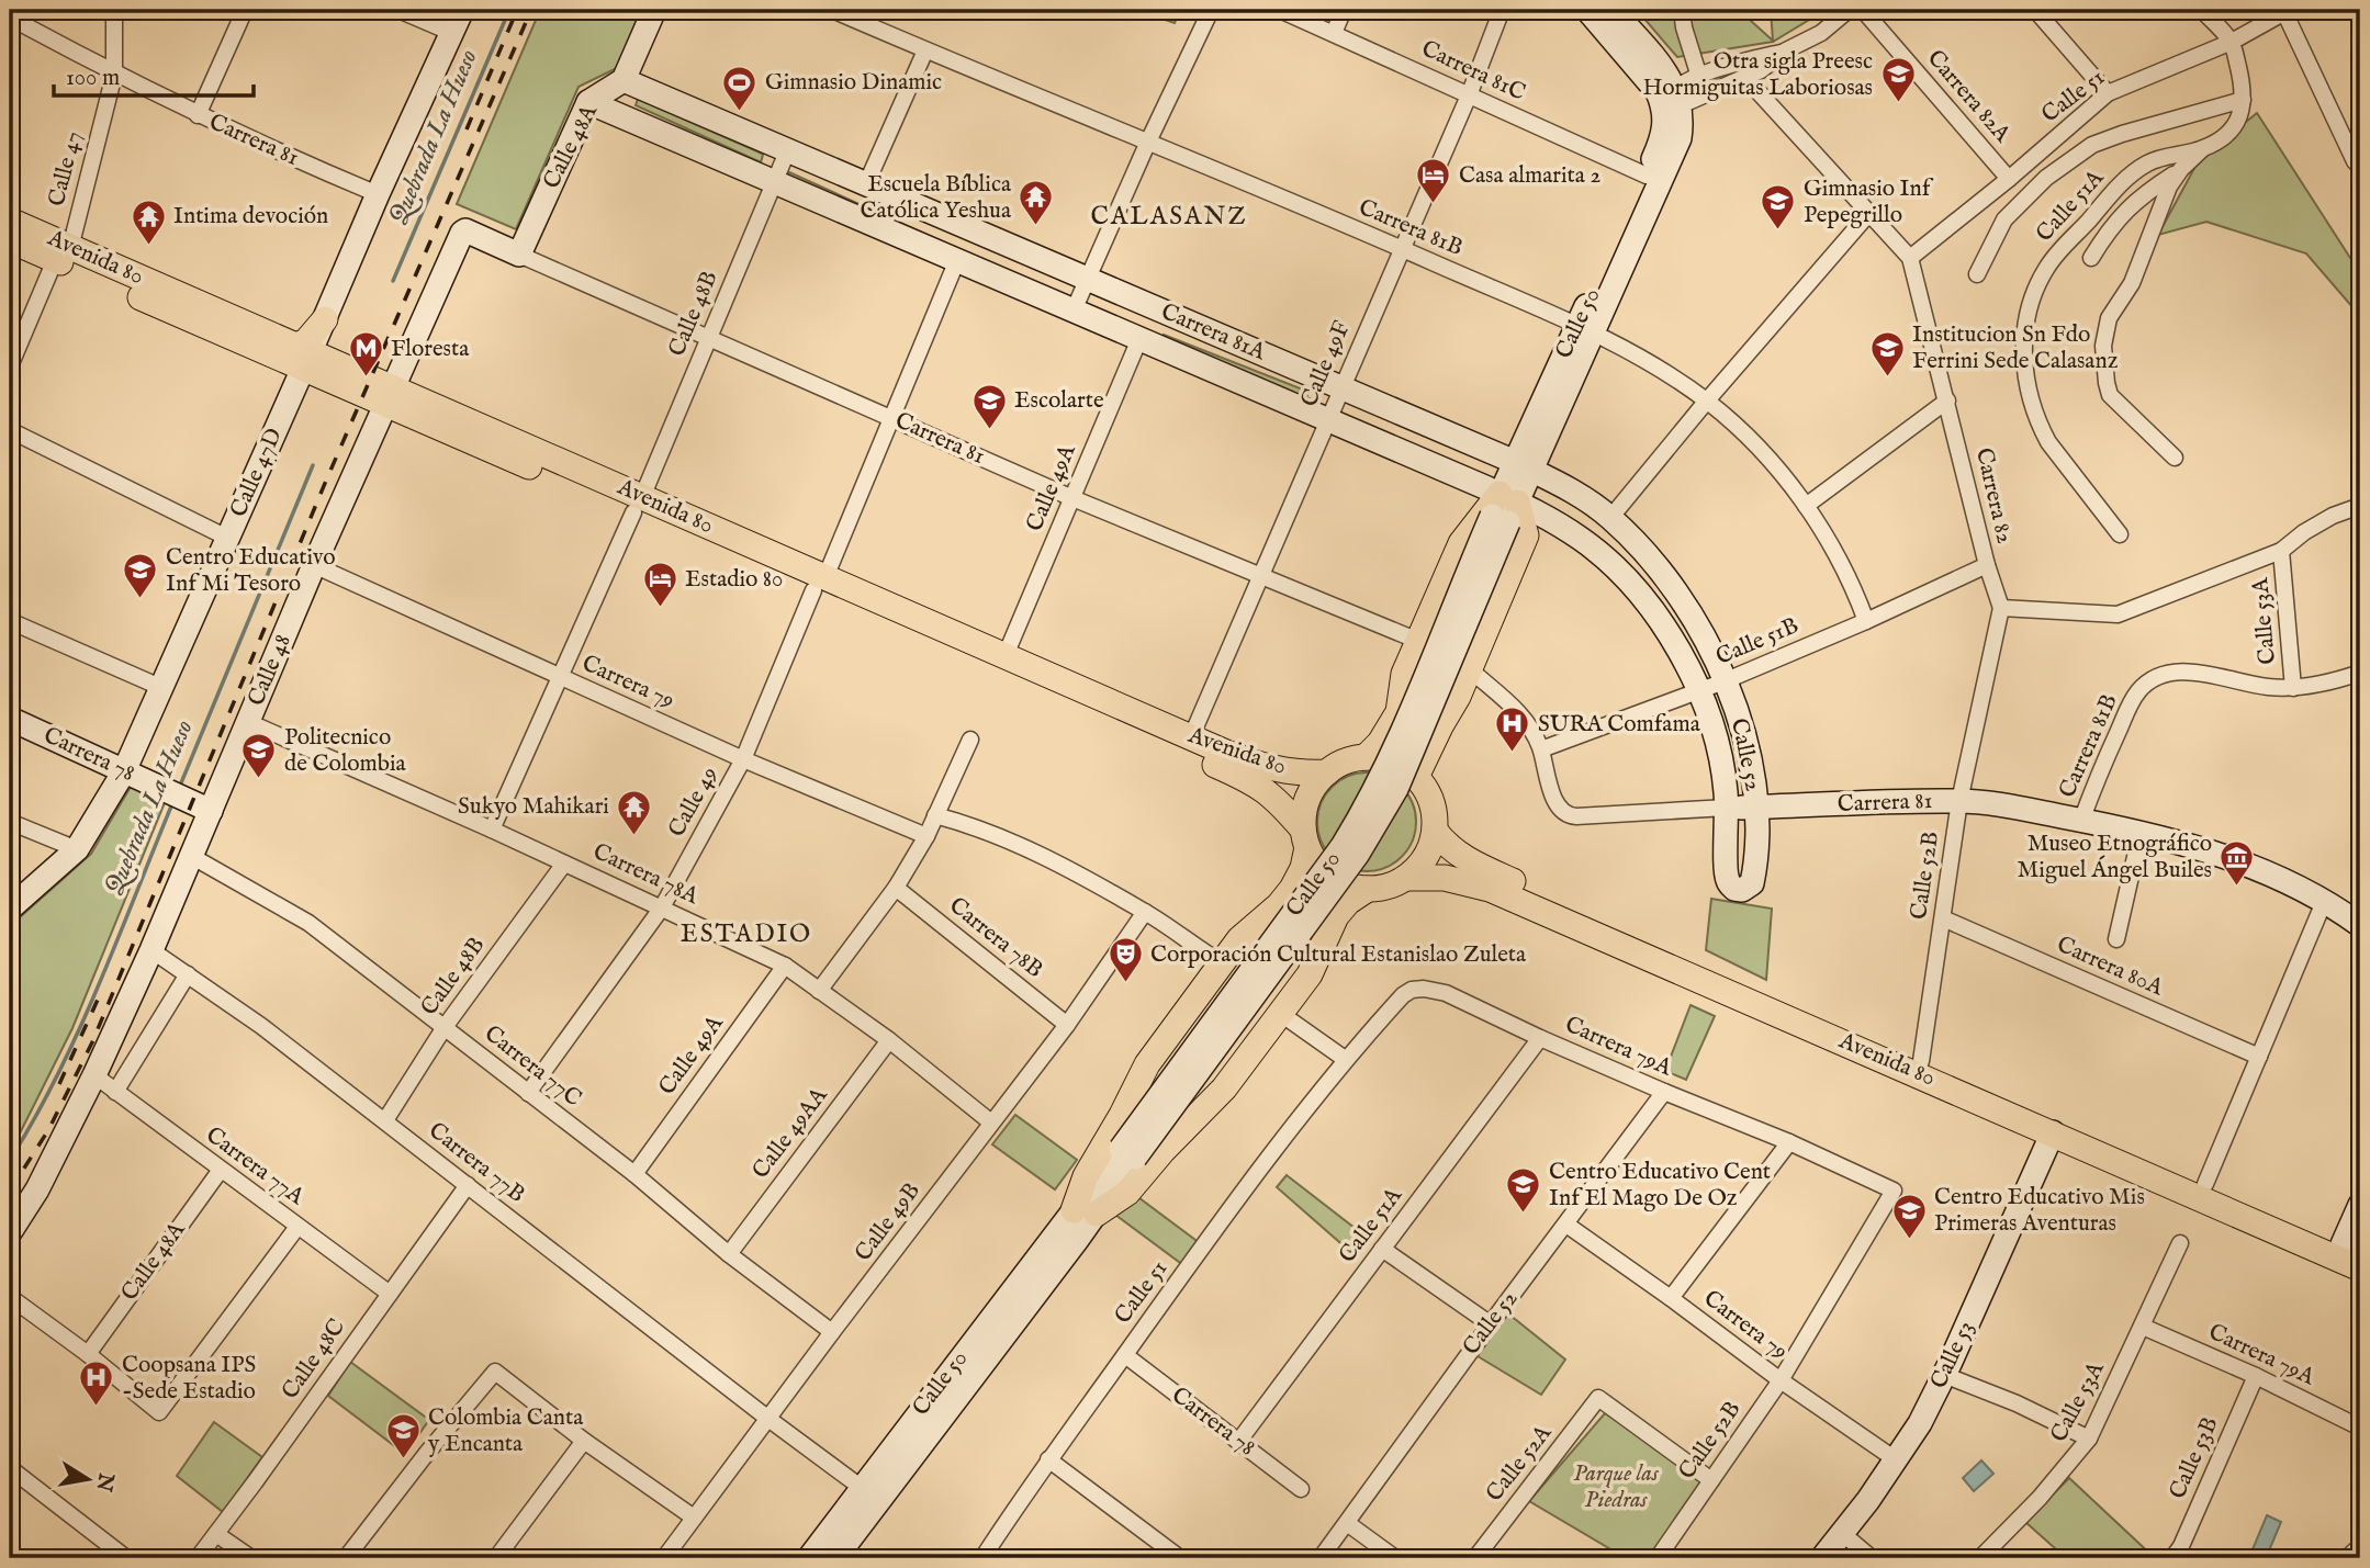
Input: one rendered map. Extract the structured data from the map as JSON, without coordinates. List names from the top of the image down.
{
  "streets": {
    "main road": ["Avenida 80"],
    "street": [
      "Carrera 81C",
      "Carrera 82A",
      "Calle 51",
      "Carrera 81",
      "Calle 48A",
      "Calle 47",
      "Calle 51A",
      "Carrera 81B",
      "Calle 48B",
      "Calle 50",
      "Carrera 81A",
      "Calle 49F",
      "Calle 47D",
      "Calle 49A",
      "Carrera 82",
      "Calle 53A",
      "Calle 51B",
      "Calle 48",
      "Carrera 79",
      "Carrera 78",
      "Calle 52",
      "Calle 49",
      "Carrera 78A",
      "Calle 52B",
      "Carrera 78B",
      "Carrera 80A",
      "Carrera 79A",
      "Carrera 77C",
      "Calle 49AA",
      "Carrera 77B",
      "Carrera 77A",
      "Calle 49B",
      "Calle 53",
      "Calle 48C",
      "Calle 53B",
      "Calle 52A"
    ]
  },
  "crossings": [
    ["Carrera 81C", "Calle 50"],
    ["Carrera 81C", "Calle 49F"],
    ["Carrera 82A", "Calle 51"],
    ["Calle 51", "Carrera 82"],
    ["Calle 51", "Carrera 78"],
    ["Calle 51", "Carrera 79A"],
    ["Carrera 81", "Calle 48A"],
    ["Carrera 81", "Calle 47"],
    ["Carrera 81", "Carrera 81B"],
    ["Carrera 81", "Calle 48B"],
    ["Carrera 81", "Calle 49F"],
    ["Carrera 81", "Calle 49A"],
    ["Carrera 81", "Calle 51B"],
    ["Carrera 81", "Calle 48"],
    ["Carrera 81", "Calle 52"],
    ["Carrera 81", "Calle 49"],
    ["Carrera 81", "Calle 52B"],
    ["Calle 48A", "Carrera 81A"],
    ["Calle 48A", "Carrera 77A"],
    ["Calle 47", "Avenida 80"],
    ["Calle 51A", "Carrera 78"],
    ["Calle 51A", "Carrera 79A"],
    ["Carrera 81B", "Calle 50"],
    ["Carrera 81B", "Calle 49F"],
    ["Carrera 81B", "Calle 53A"],
    ["Carrera 81B", "Calle 51B"],
    ["Avenida 80", "Calle 48B"],
    ["Avenida 80", "Calle 49F"],
    ["Avenida 80", "Calle 47D"],
    ["Avenida 80", "Calle 49A"],
    ["Avenida 80", "Calle 48"],
    ["Avenida 80", "Calle 49"],
    ["Avenida 80", "Calle 52B"],
    ["Avenida 80", "Calle 53"],
    ["Calle 48B", "Carrera 81A"],
    ["Calle 48B", "Carrera 79"],
    ["Calle 48B", "Carrera 78A"],
    ["Calle 48B", "Carrera 77C"],
    ["Calle 48B", "Carrera 77B"],
    ["Calle 50", "Carrera 81A"],
    ["Carrera 81A", "Calle 49F"],
    ["Carrera 81A", "Calle 49A"],
    ["Carrera 81A", "Calle 51B"],
    ["Carrera 81A", "Calle 52"],
    ["Carrera 81A", "Calle 49"],
    ["Calle 47D", "Carrera 78"],
    ["Calle 49A", "Carrera 78A"],
    ["Calle 49A", "Carrera 77C"],
    ["Carrera 82", "Calle 51B"],
    ["Carrera 82", "Calle 52B"],
    ["Calle 53A", "Carrera 79A"],
    ["Calle 51B", "Calle 52"],
    ["Calle 48", "Carrera 79"],
    ["Calle 48", "Carrera 78"],
    ["Calle 48", "Carrera 78A"],
    ["Calle 48", "Carrera 77C"],
    ["Calle 48", "Carrera 77B"],
    ["Calle 48", "Carrera 77A"],
    ["Carrera 79", "Calle 52"],
    ["Carrera 79", "Calle 49"],
    ["Carrera 79", "Calle 52B"],
    ["Carrera 79", "Calle 53"],
    ["Calle 52", "Carrera 79A"],
    ["Calle 49", "Carrera 78A"],
    ["Calle 49", "Carrera 77C"],
    ["Carrera 78A", "Calle 49AA"],
    ["Carrera 78A", "Calle 49B"],
    ["Calle 52B", "Carrera 80A"],
    ["Calle 52B", "Carrera 79A"],
    ["Calle 52B", "Calle 52A"],
    ["Carrera 78B", "Calle 49B"],
    ["Carrera 79A", "Calle 53B"],
    ["Carrera 77C", "Calle 49AA"],
    ["Carrera 77C", "Calle 49B"],
    ["Carrera 77B", "Calle 49B"],
    ["Carrera 77B", "Calle 48C"],
    ["Carrera 77A", "Calle 48C"]
  ],
  "districts": ["CALASANZ", "ESTADIO"],
  "water": ["Quebrada La Hueso"],
  "parks": ["Parque las Piedras"],
  "places": {
    "school or university": [
      "Otra sigla Preesc Hormiguitas Laboriosas",
      "Gimnasio Inf Pepegrillo",
      "Institucion Sn Fdo Ferrini Sede Calasanz",
      "Escolarte",
      "Centro Educativo Inf Mi Tesoro",
      "Politecnico de Colombia",
      "Centro Educativo Cent Inf El Mago De Oz",
      "Centro Educativo Mis Primeras Aventuras",
      "Colombia Canta y Encanta"
    ],
    "sports": ["Gimnasio Dinamic"],
    "hotel": ["Casa almarita 2", "Estadio 80"],
    "temple": ["Escuela Bíblica Católica Yeshua", "Intima devoción", "Sukyo Mahikari"],
    "metro station": ["Floresta"],
    "hospital": ["SURA Comfama", "Coopsana IPS -Sede Estadio"],
    "museum": ["Museo Etnográfico Miguel Ángel Builes"],
    "theatre": ["Corporación Cultural Estanislao Zuleta"]
  },
  "scale_bar": "100 m",
  "north": "right"
}
